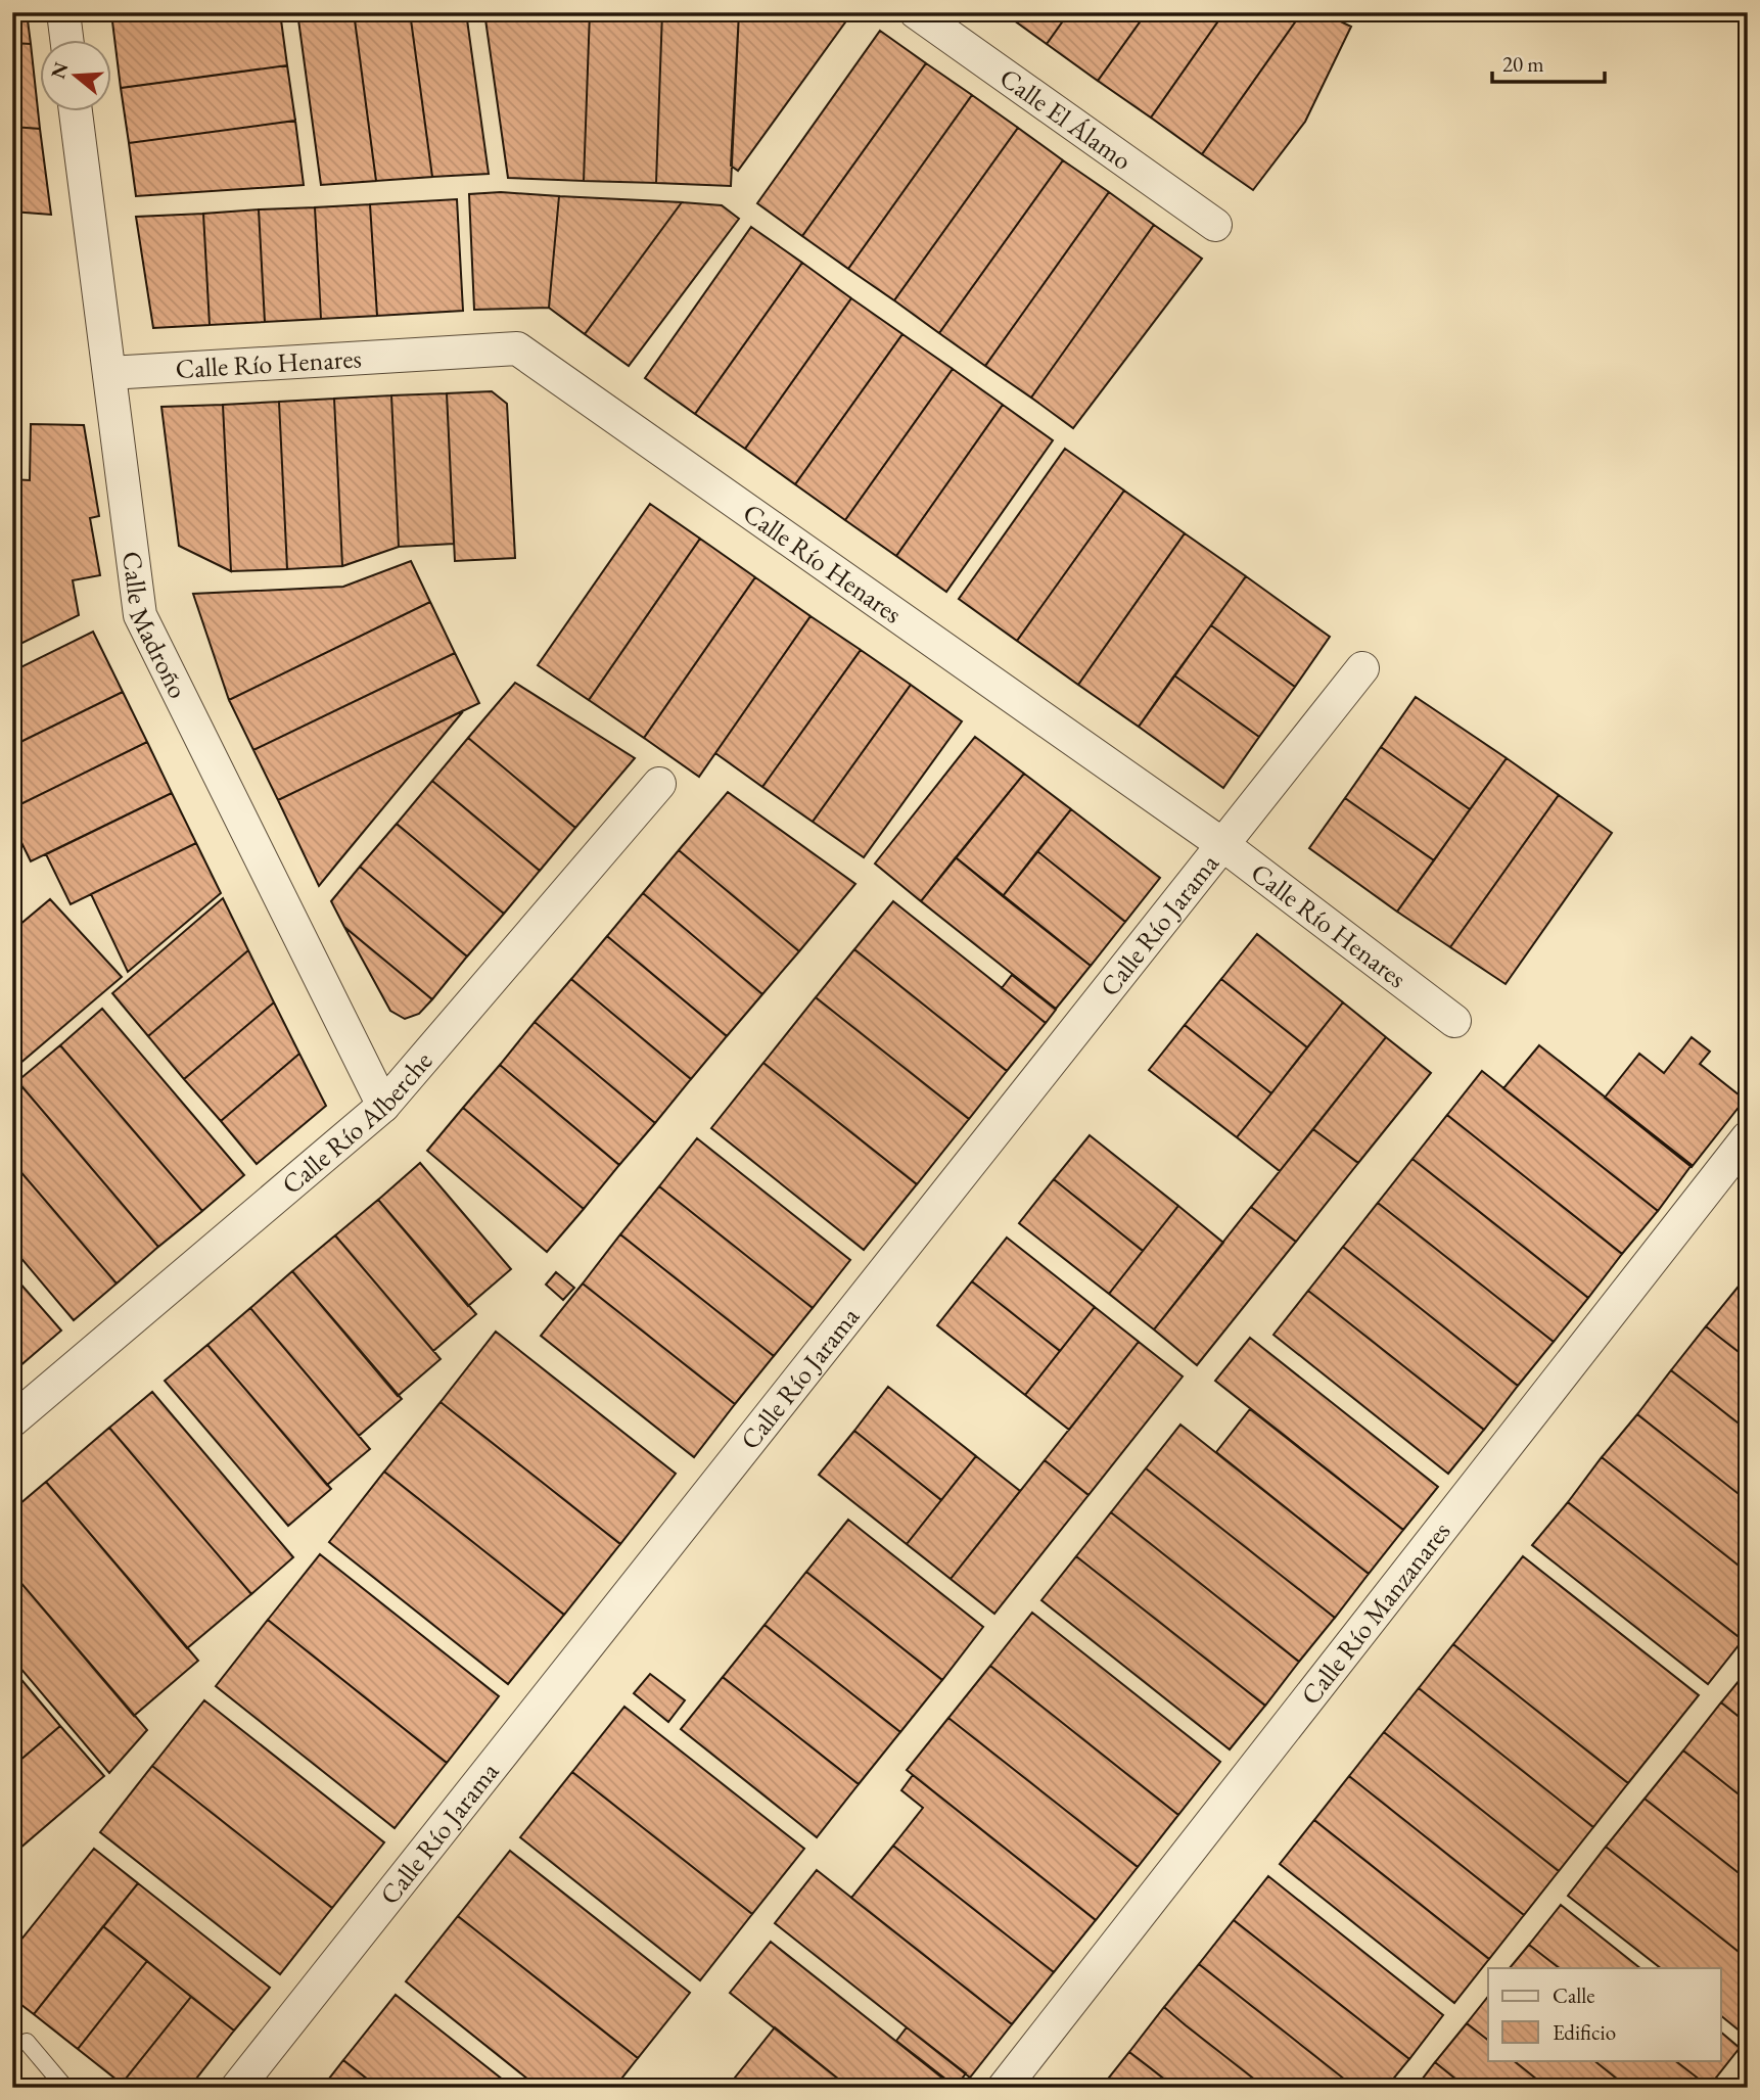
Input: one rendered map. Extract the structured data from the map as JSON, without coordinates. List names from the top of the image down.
{
  "streets": {
    "street": [
      "Calle El Álamo",
      "Calle Río Henares",
      "Calle Madroño",
      "Calle Río Jarama",
      "Calle Río Alberche",
      "Calle Río Manzanares"
    ]
  },
  "crossings": [
    ["Calle Río Henares", "Calle Madroño"],
    ["Calle Río Henares", "Calle Río Jarama"],
    ["Calle Madroño", "Calle Río Alberche"]
  ],
  "legend": ["Calle", "Edificio"],
  "scale_bar": "20 m",
  "north": "left"
}
